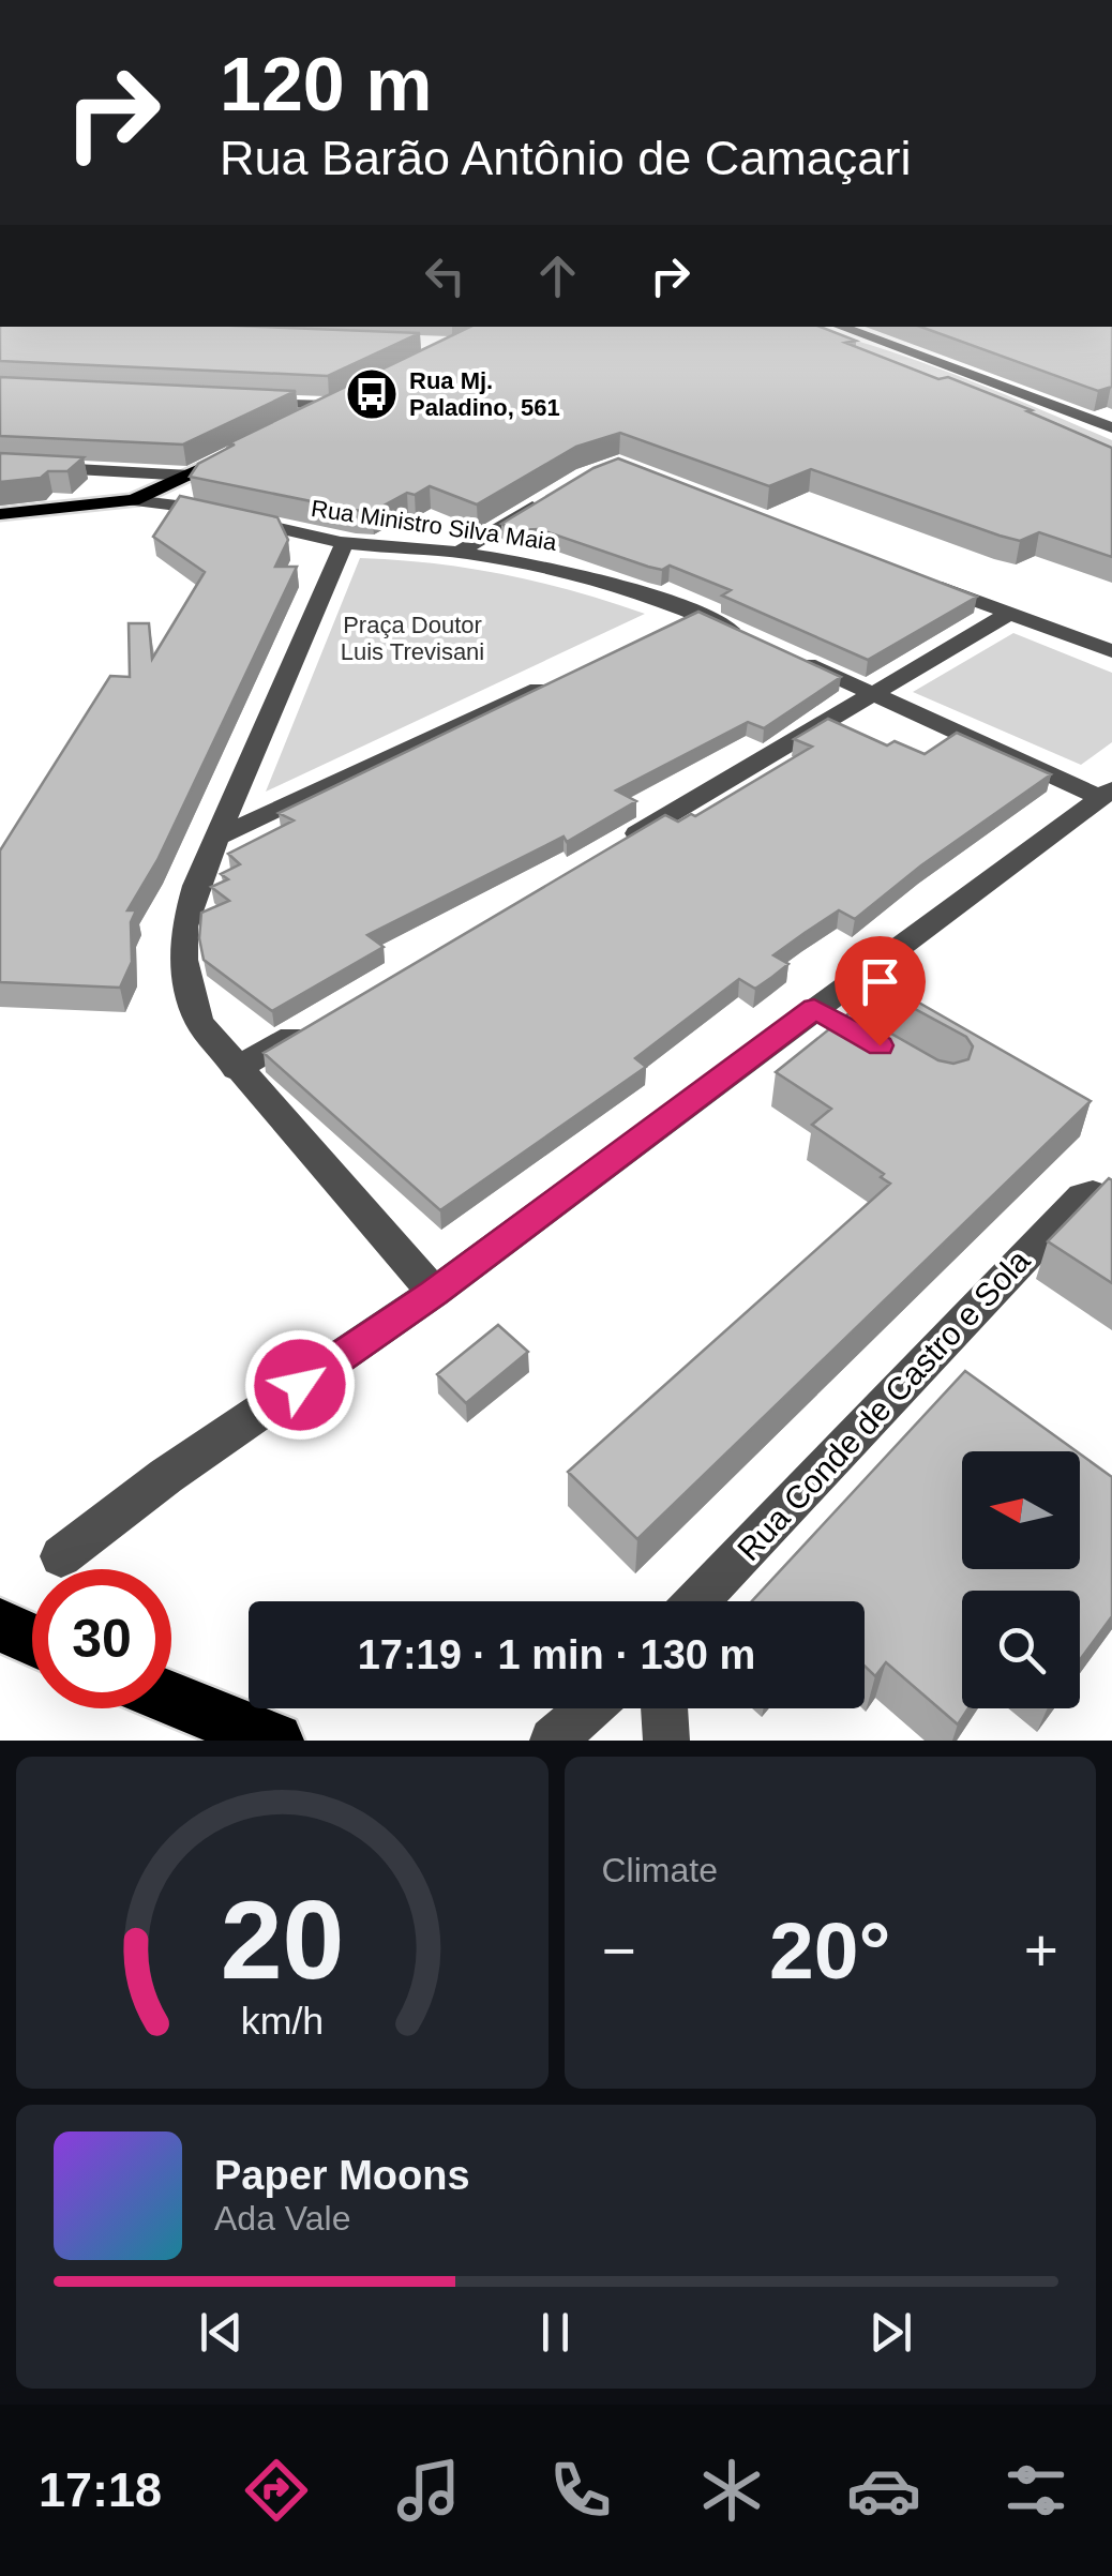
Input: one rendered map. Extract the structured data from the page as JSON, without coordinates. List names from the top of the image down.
{
  "streets": {
    "street": ["Rua Ministro Silva Maia", "Rua Conde de Castro e Sola"]
  },
  "parks": ["Praça Doutor Luis Trevisani"],
  "places": {
    "bus stop": ["Rua Mj. Paladino, 561"]
  },
  "north": "left",
  "page": {
    "turn": ["120 m", "Rua Barão Antônio de Camaçari"],
    "limit": "30",
    "trip": "17:19 · 1 min · 130 m",
    "tile": "Climate",
    "heat": ["−", "20°", "+"],
    "song": ["Paper Moons", "Ada Vale"],
    "tabs": "17:18",
    "gauge": ["20", "km/h"]
  }
}
